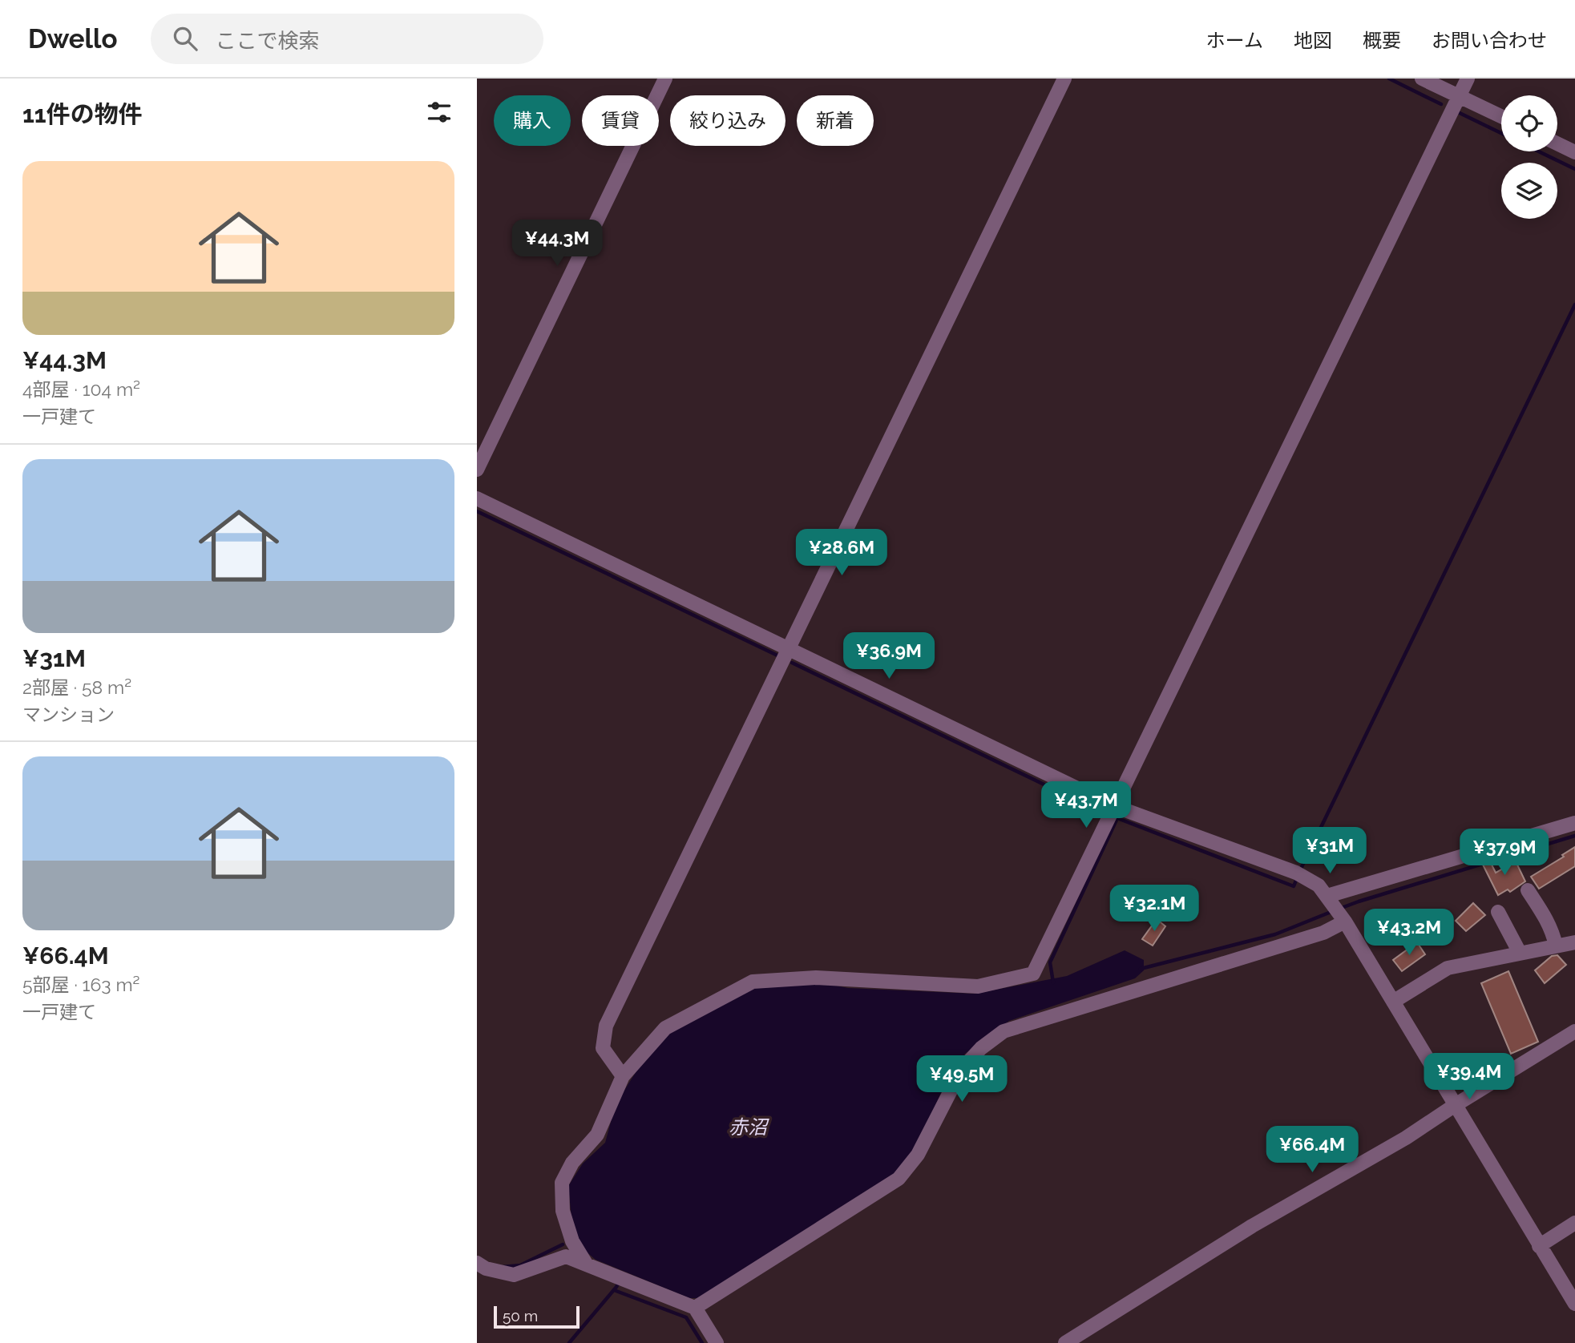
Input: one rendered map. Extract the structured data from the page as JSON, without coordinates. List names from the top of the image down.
{
  "water": ["赤沼"],
  "scale_bar": "50 m",
  "page": {
    "header": "Dwello",
    "search": "ここで検索",
    "nav": [
      "ホーム",
      "地図",
      "概要",
      "お問い合わせ"
    ],
    "heading": "11件の物件",
    "chip": [
      "購入",
      "賃貸",
      "絞り込み",
      "新着"
    ],
    "list": [
      {
        "name": "¥44.3M",
        "note": "4部屋 · 104 m² · 一戸建て"
      },
      {
        "name": "¥31M",
        "note": "2部屋 · 58 m² · マンション"
      },
      {
        "name": "¥66.4M",
        "note": "5部屋 · 163 m² · 一戸建て"
      }
    ],
    "price": [
      "¥44.3M",
      "¥28.6M",
      "¥36.9M",
      "¥43.7M",
      "¥31M",
      "¥37.9M",
      "¥32.1M",
      "¥43.2M",
      "¥39.4M",
      "¥49.5M",
      "¥66.4M"
    ],
    "scale": "50 m"
  }
}
